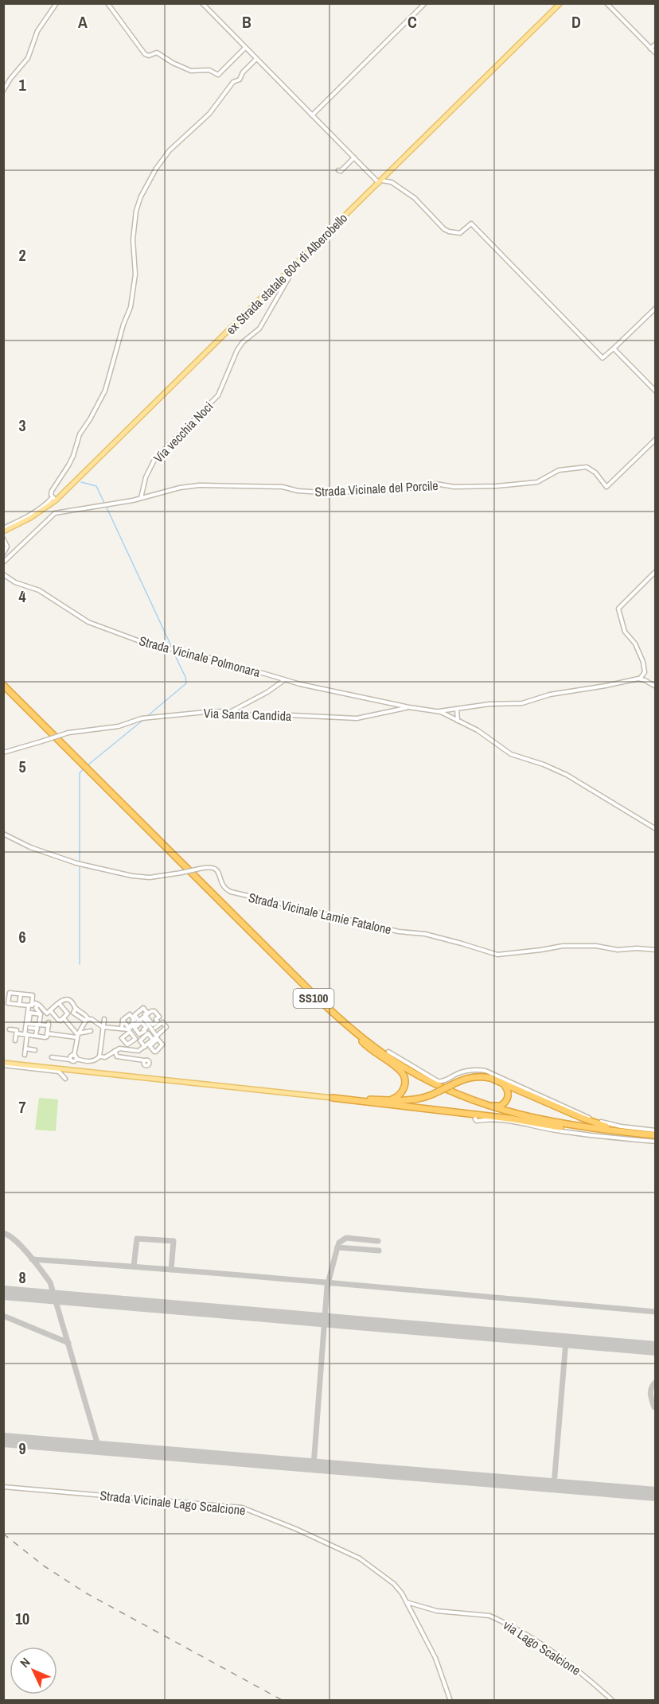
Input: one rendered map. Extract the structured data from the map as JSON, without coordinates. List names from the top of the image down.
{
  "streets": {
    "highway": ["SS100"],
    "main road": ["ex Strada statale 604 di Alberobello"],
    "street": [
      "Via vecchia Noci",
      "Strada Vicinale del Porcile",
      "Strada Vicinale Polmonara",
      "Via Santa Candida",
      "Strada Vicinale Lamie Fatalone",
      "Strada Vicinale Lago Scalcione",
      "via Lago Scalcione"
    ]
  },
  "crossings": [
    ["ex Strada statale 604 di Alberobello", "Via vecchia Noci"],
    ["Via vecchia Noci", "Strada Vicinale del Porcile"],
    ["Strada Vicinale Polmonara", "Via Santa Candida"],
    ["Strada Vicinale Lago Scalcione", "via Lago Scalcione"]
  ],
  "north": "top left",
  "grid": {
    "columns": [
      "A",
      "B",
      "C",
      "D"
    ],
    "rows": [
      "1",
      "2",
      "3",
      "4",
      "5",
      "6",
      "7",
      "8",
      "9",
      "10"
    ]
  }
}
